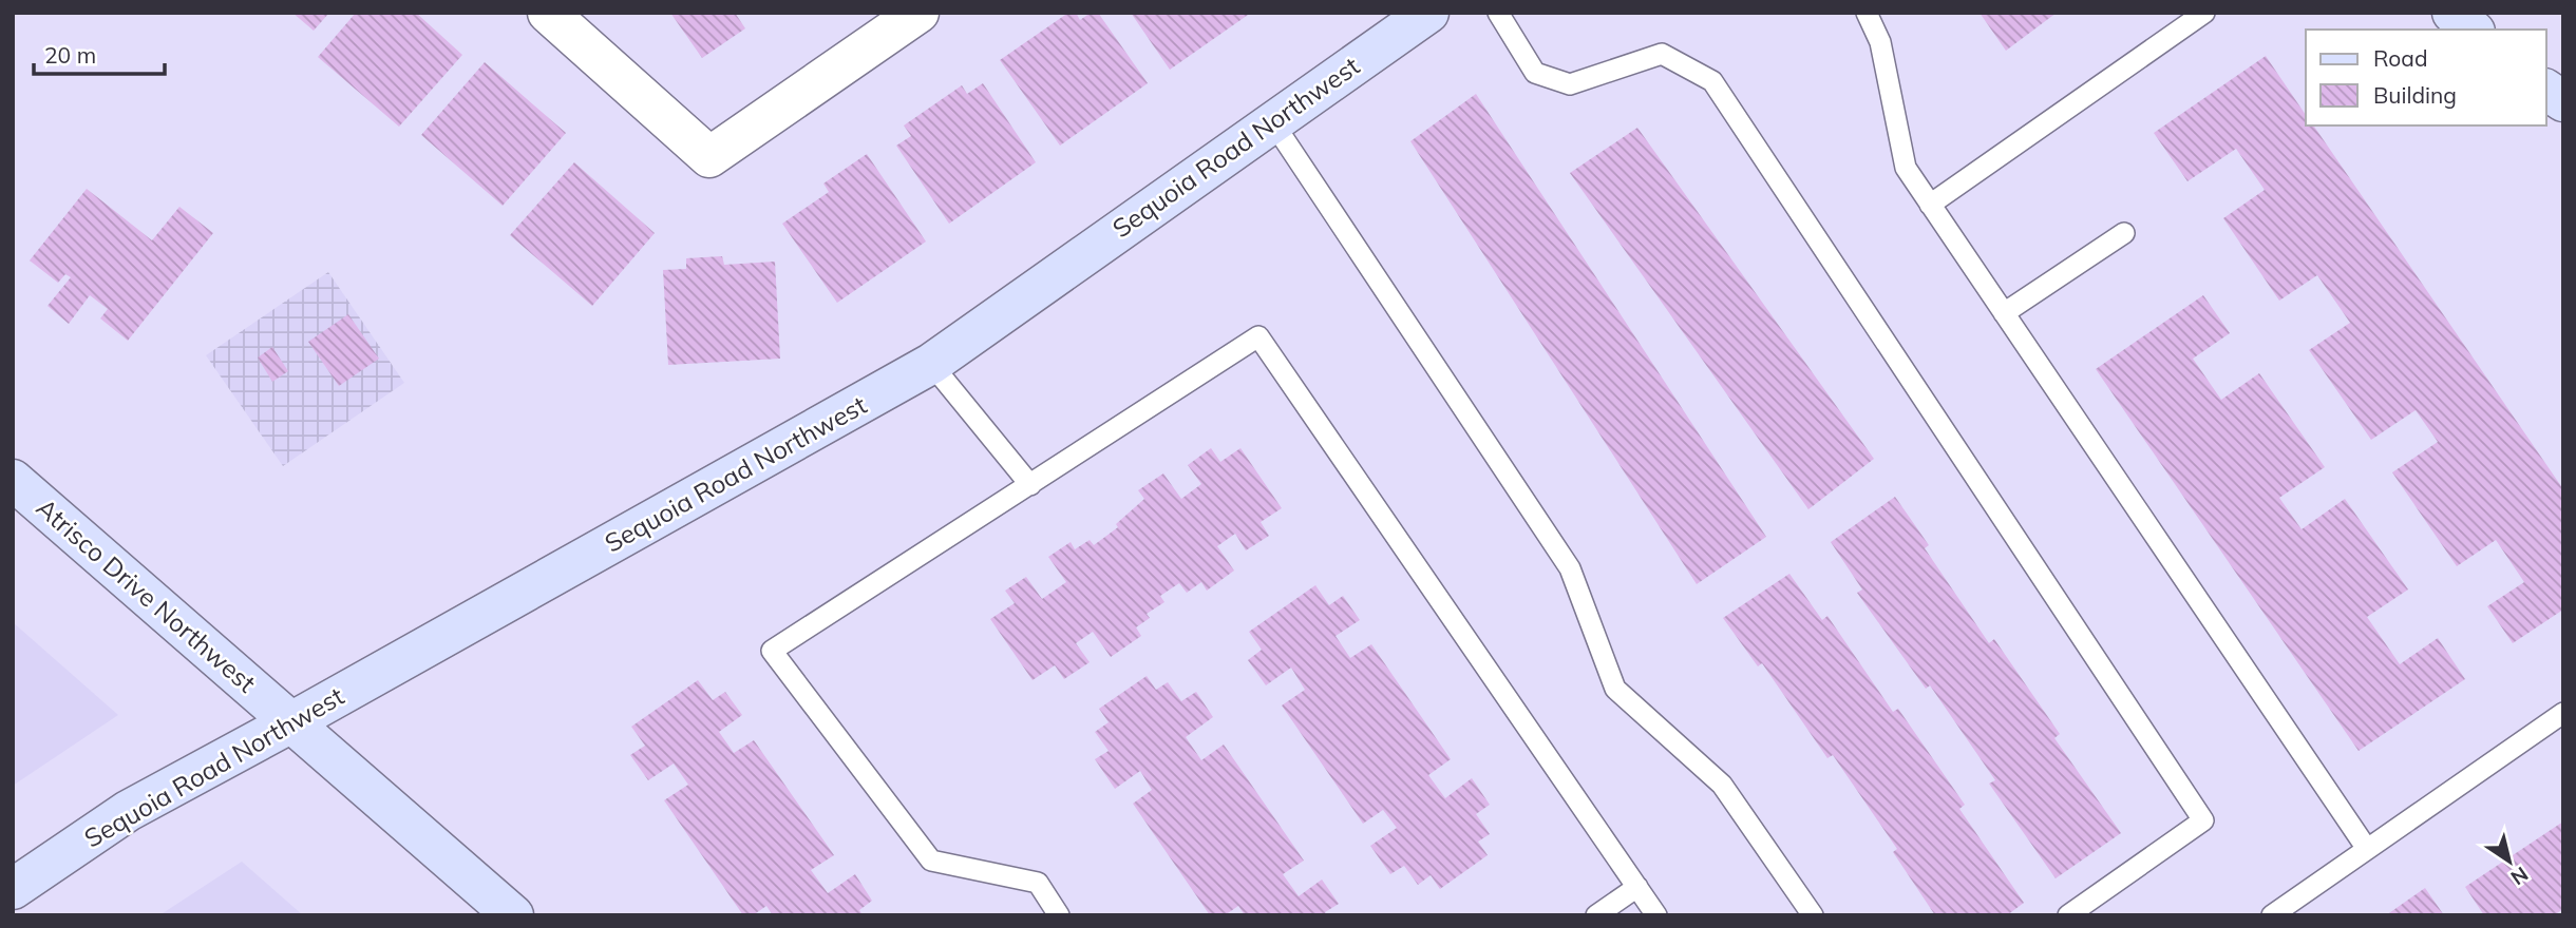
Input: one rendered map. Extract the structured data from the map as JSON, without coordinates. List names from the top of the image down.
{
  "streets": {
    "street": ["Sequoia Road Northwest", "Atrisco Drive Northwest"]
  },
  "crossings": [
    ["Sequoia Road Northwest", "Atrisco Drive Northwest"]
  ],
  "legend": ["Road", "Building"],
  "scale_bar": "20 m",
  "north": "bottom right"
}
